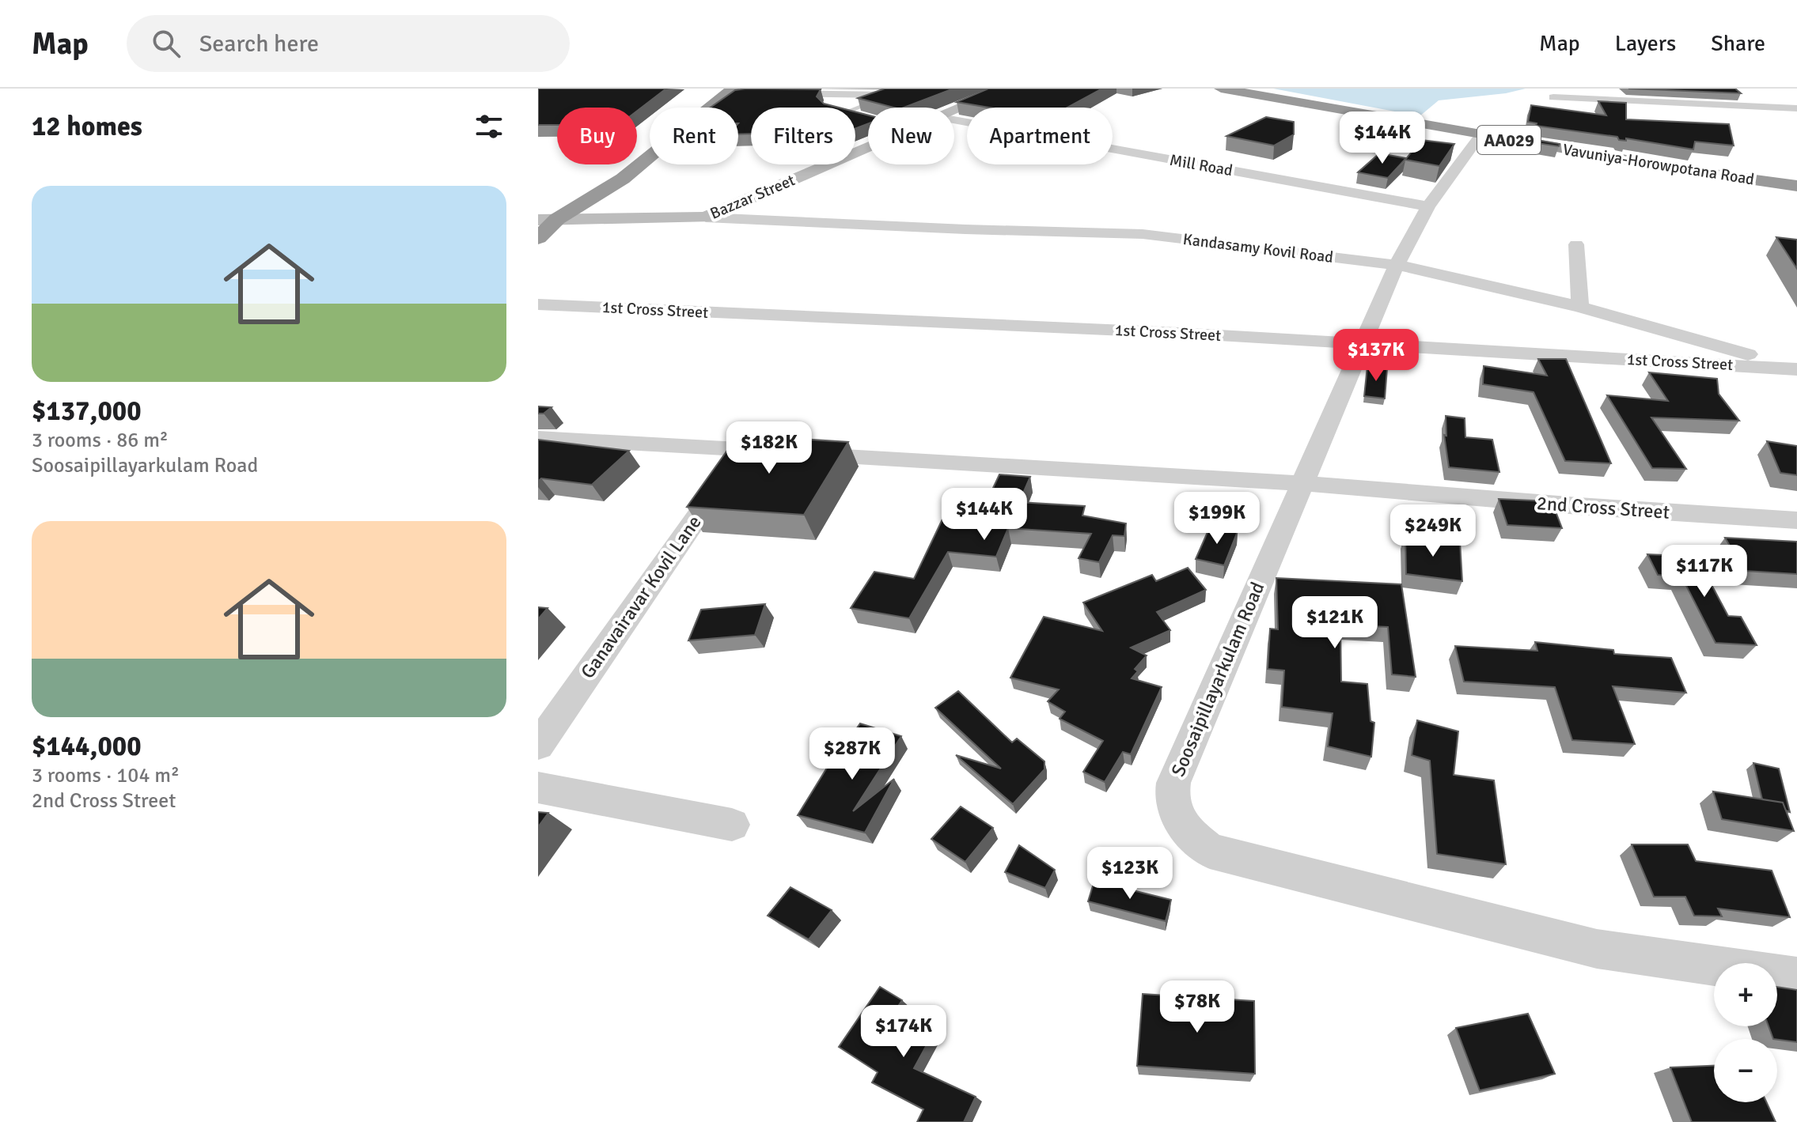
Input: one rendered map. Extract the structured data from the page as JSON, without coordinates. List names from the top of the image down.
{
  "streets": {
    "highway": ["AA029", "Vavuniya-Horowpotana Road"],
    "main road": ["Bazzar Street"],
    "street": [
      "Mill Road",
      "Kandasamy Kovil Road",
      "1st Cross Street",
      "2nd Cross Street",
      "Ganavairavar Kovil Lane",
      "Soosaipillayarkulam Road"
    ]
  },
  "crossings": [
    ["Vavuniya-Horowpotana Road", "Soosaipillayarkulam Road"],
    ["Mill Road", "Soosaipillayarkulam Road"],
    ["Bazzar Street", "Kandasamy Kovil Road"],
    ["Kandasamy Kovil Road", "1st Cross Street"],
    ["Kandasamy Kovil Road", "Soosaipillayarkulam Road"],
    ["1st Cross Street", "Soosaipillayarkulam Road"],
    ["2nd Cross Street", "Ganavairavar Kovil Lane"],
    ["2nd Cross Street", "Soosaipillayarkulam Road"]
  ],
  "page": {
    "header": "Map",
    "search": "Search here",
    "nav": ["Map", "Layers", "Share"],
    "heading": "12 homes",
    "chip": [
      "Buy",
      "Rent",
      "Filters",
      "New",
      "Apartment"
    ],
    "price": [
      "$144K",
      "$137K",
      "$182K",
      "$144K",
      "$199K",
      "$249K",
      "$117K",
      "$121K",
      "$287K",
      "$123K",
      "$78K",
      "$174K"
    ],
    "list": [
      {
        "name": "$137,000",
        "note": "3 rooms · 86 m² · Soosaipillayarkulam Road"
      },
      {
        "name": "$144,000",
        "note": "3 rooms · 104 m² · 2nd Cross Street"
      }
    ],
    "map_buttons": ["+", "−"]
  }
}
